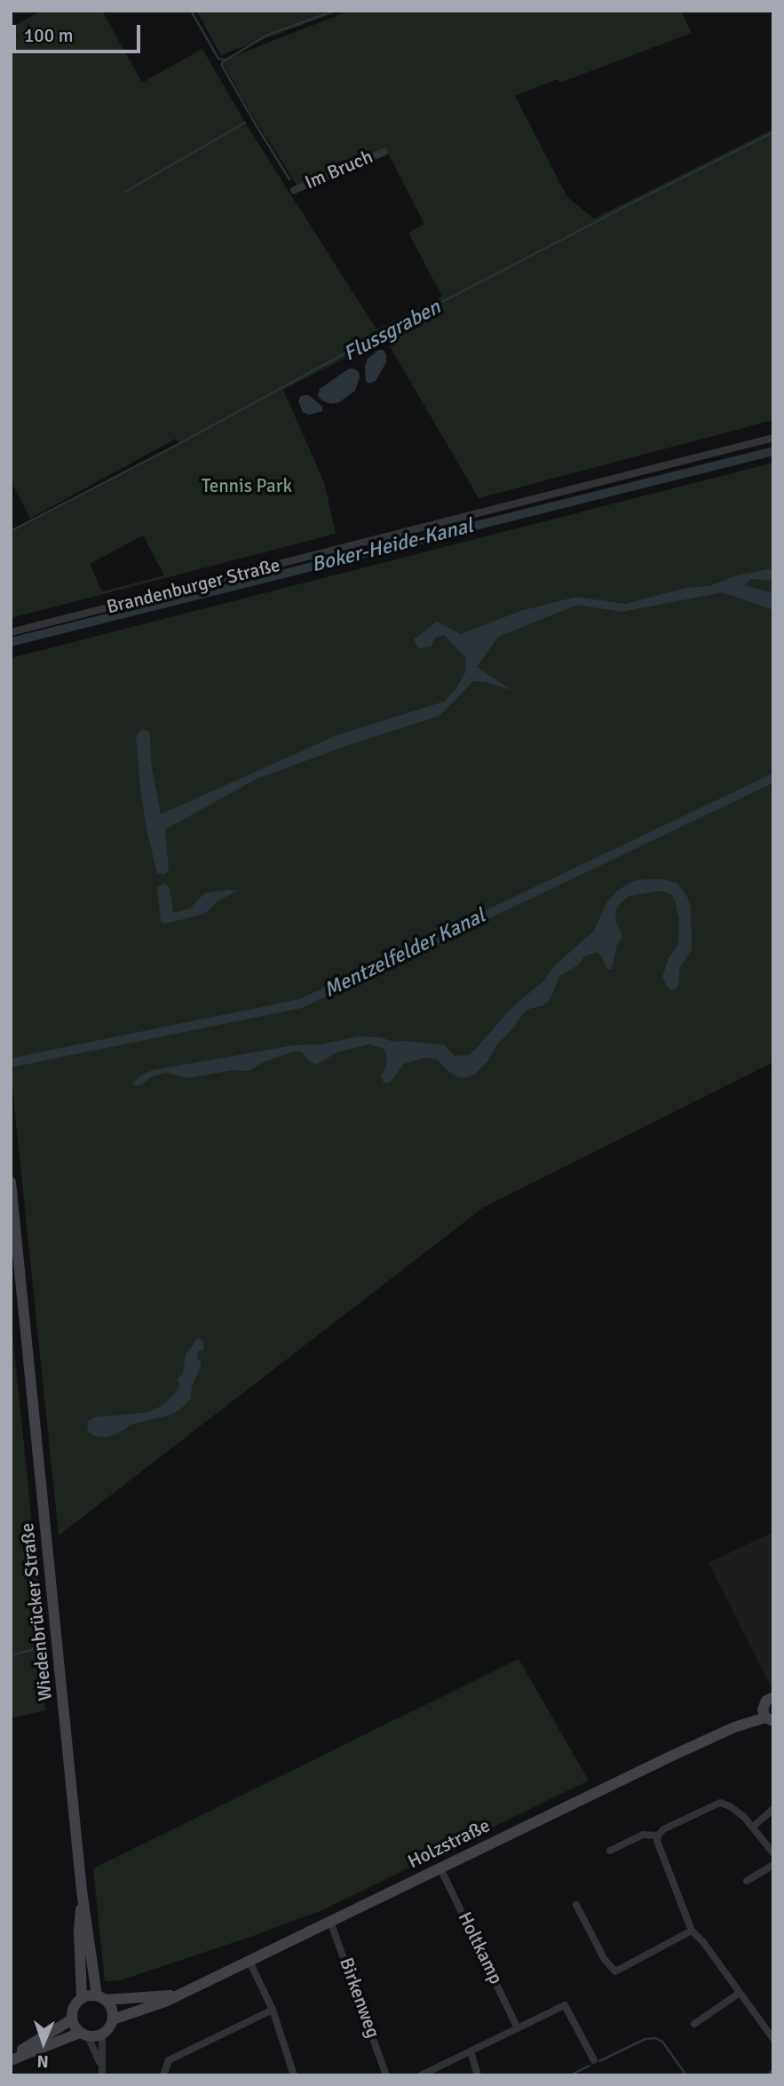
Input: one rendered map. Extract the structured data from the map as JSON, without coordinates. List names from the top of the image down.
{
  "streets": {
    "main road": ["Wiedenbrücker Straße", "Holzstraße"],
    "street": [
      "Im Bruch",
      "Brandenburger Straße",
      "Holtkamp",
      "Birkenweg"
    ]
  },
  "crossings": [
    ["Wiedenbrücker Straße", "Holzstraße"],
    ["Holzstraße", "Holtkamp"],
    ["Holzstraße", "Birkenweg"]
  ],
  "water": ["Flussgraben", "Boker-Heide-Kanal", "Mentzelfelder Kanal"],
  "parks": ["Tennis Park"],
  "scale_bar": "100 m",
  "north": "bottom"
}
